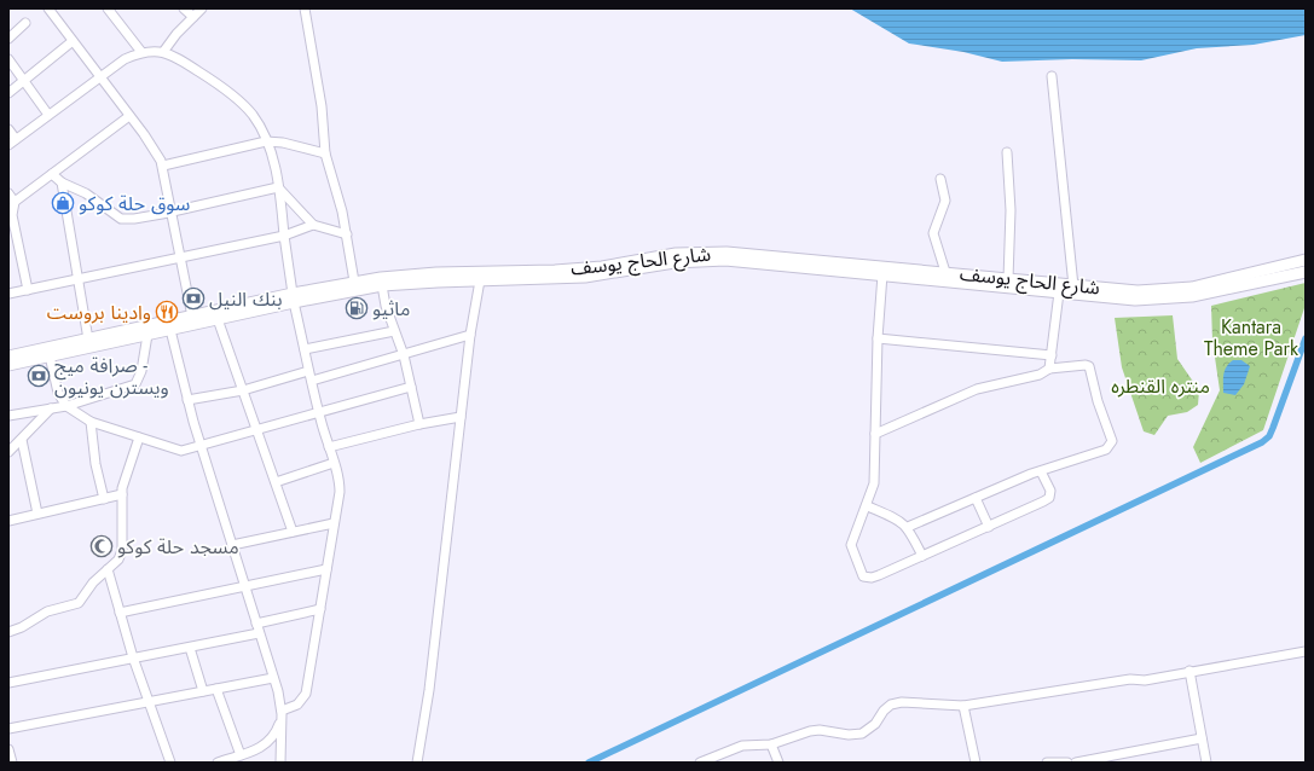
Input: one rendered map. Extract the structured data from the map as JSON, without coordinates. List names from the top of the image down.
{
  "streets": {
    "main road": ["شارع الحاج يوسف"]
  },
  "parks": ["Kantara Theme Park", "منتره القنطره"],
  "places": {
    "shop": ["سوق حلة كوكو"],
    "bank": ["بنك النيل", "صرافة ميج - ويسترن يونيون"],
    "fuel station": ["ماثيو"],
    "restaurant": ["وادينا بروست"],
    "mosque": ["مسجد حلة كوكو"]
  }
}
